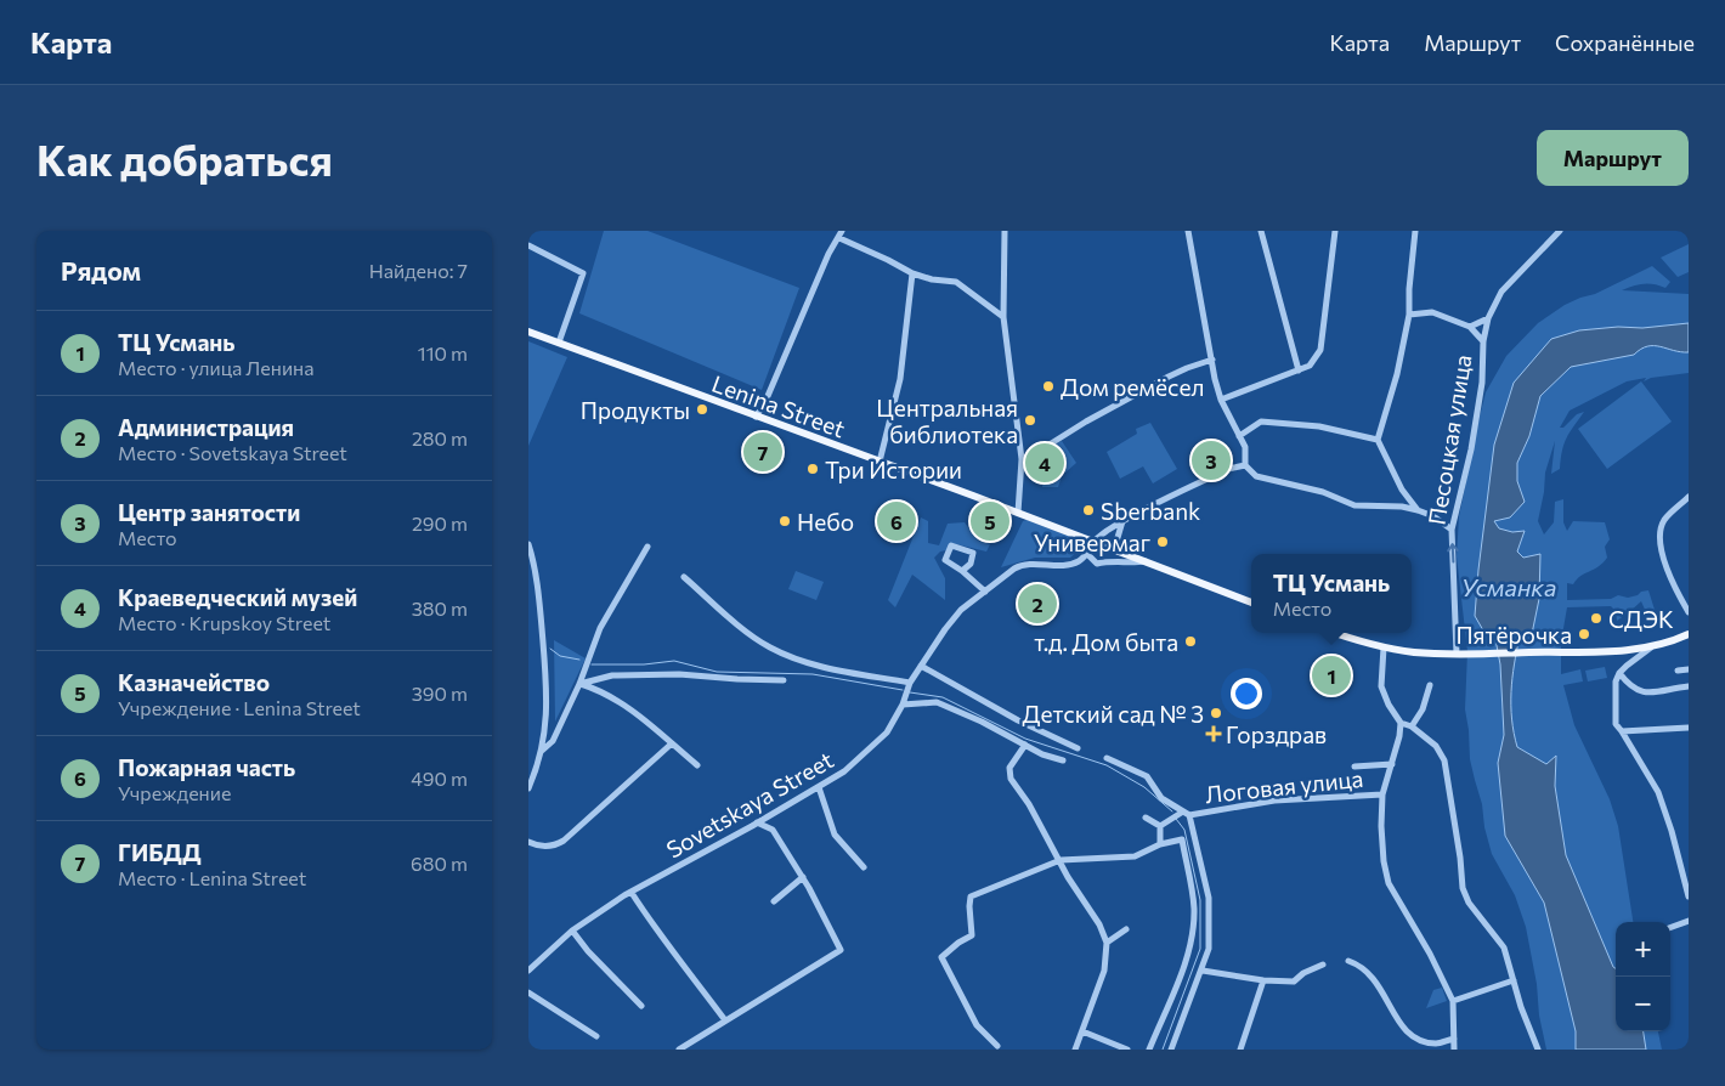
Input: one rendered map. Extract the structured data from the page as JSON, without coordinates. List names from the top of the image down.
{
  "streets": {
    "main road": ["Lenina Street"],
    "street": ["Песоцкая улица", "Логовая улица", "Sovetskaya Street"]
  },
  "water": ["Усманка"],
  "places": {
    "other": [
      "Дом ремёсел",
      "Продукты",
      "Центральная библиотека",
      "Три Истории",
      "Sberbank",
      "Небо",
      "Универмаг",
      "СДЭК",
      "Пятёрочка",
      "т.д. Дом быта",
      "Детский сад № 3"
    ],
    "health": ["Горздрав"]
  },
  "page": {
    "header": "Карта",
    "nav": ["Карта", "Маршрут", "Сохранённые"],
    "buttons": "Маршрут",
    "title": "Как добраться",
    "heading": ["Рядом", "Найдено: 7"],
    "list": [
      {
        "mark": "1",
        "name": "ТЦ Усмань",
        "note": "Место · улица Ленина",
        "value": "110 m"
      },
      {
        "mark": "2",
        "name": "Администрация",
        "note": "Место · Sovetskaya Street",
        "value": "280 m"
      },
      {
        "mark": "3",
        "name": "Центр занятости",
        "note": "Место",
        "value": "290 m"
      },
      {
        "mark": "4",
        "name": "Краеведческий музей",
        "note": "Место · Krupskoy Street",
        "value": "380 m"
      },
      {
        "mark": "5",
        "name": "Казначейство",
        "note": "Учреждение · Lenina Street",
        "value": "390 m"
      },
      {
        "mark": "6",
        "name": "Пожарная часть",
        "note": "Учреждение",
        "value": "490 m"
      },
      {
        "mark": "7",
        "name": "ГИБДД",
        "note": "Место · Lenina Street",
        "value": "680 m"
      }
    ],
    "pins": [
      "7",
      "3",
      "4",
      "5",
      "6",
      "2",
      "1"
    ],
    "popup": ["ТЦ Усмань", "Место"],
    "map_buttons": ["+", "−"]
  }
}
